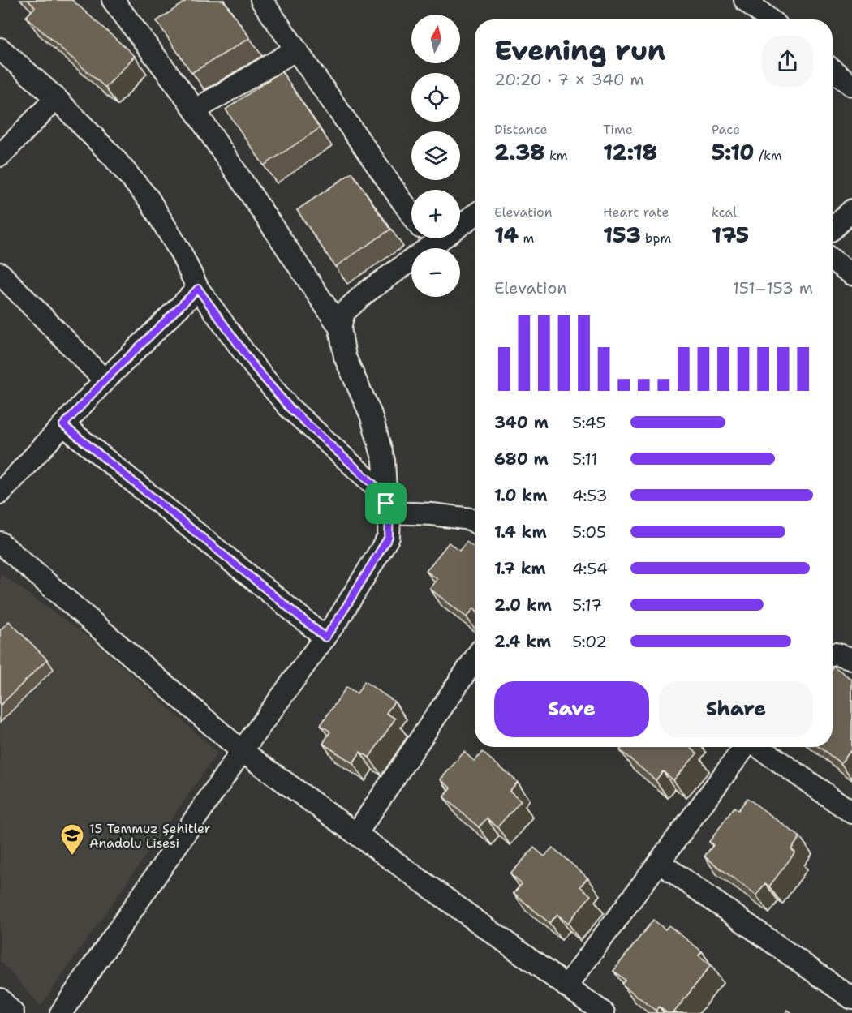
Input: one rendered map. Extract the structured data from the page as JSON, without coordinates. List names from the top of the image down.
{
  "places": {
    "school or university": ["15 Temmuz Şehitler Anadolu Lisesi"]
  },
  "north": "top",
  "page": {
    "map_buttons": ["+", "−"],
    "heading": ["Evening run", "20:20 · 7 × 340 m"],
    "stats": [
      ["Distance", "2.38 km"],
      ["Time", "12:18"],
      ["Pace", "5:10 /km"],
      ["Elevation", "14 m"],
      ["Heart rate", "153 bpm"],
      ["kcal", "175"]
    ],
    "chart": ["Elevation", "151–153 m"],
    "list": [
      {
        "name": "340 m",
        "note": "5:45"
      },
      {
        "name": "680 m",
        "note": "5:11"
      },
      {
        "name": "1.0 km",
        "note": "4:53"
      },
      {
        "name": "1.4 km",
        "note": "5:05"
      },
      {
        "name": "1.7 km",
        "note": "4:54"
      },
      {
        "name": "2.0 km",
        "note": "5:17"
      },
      {
        "name": "2.4 km",
        "note": "5:02"
      }
    ],
    "buttons": ["Save", "Share"]
  }
}
